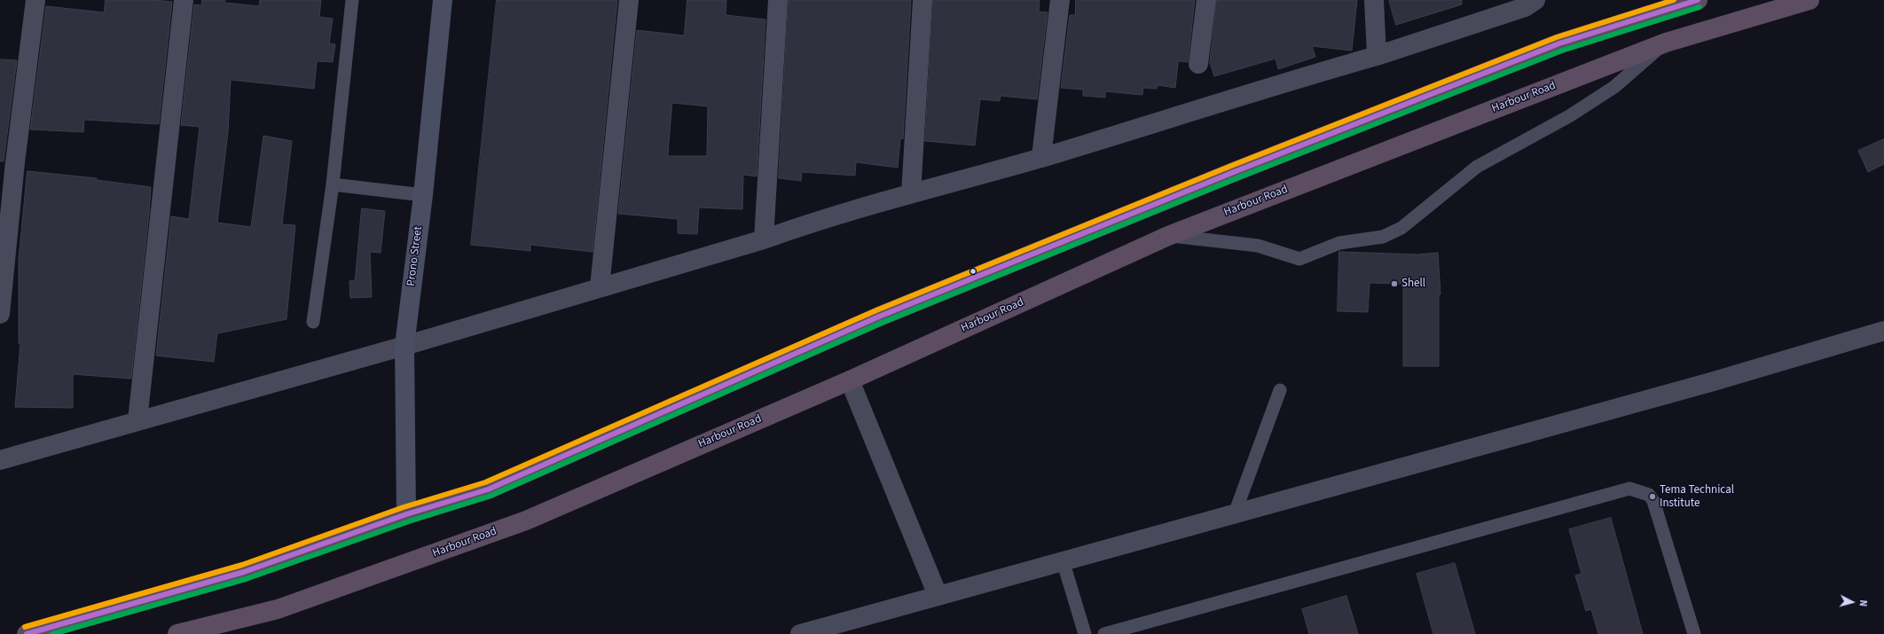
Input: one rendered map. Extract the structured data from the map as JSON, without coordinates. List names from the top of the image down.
{
  "streets": {
    "highway": ["Harbour Road"],
    "street": ["Prono Street"]
  },
  "places": ["Shell", "Tema Technical Institute"],
  "north": "right"
}
